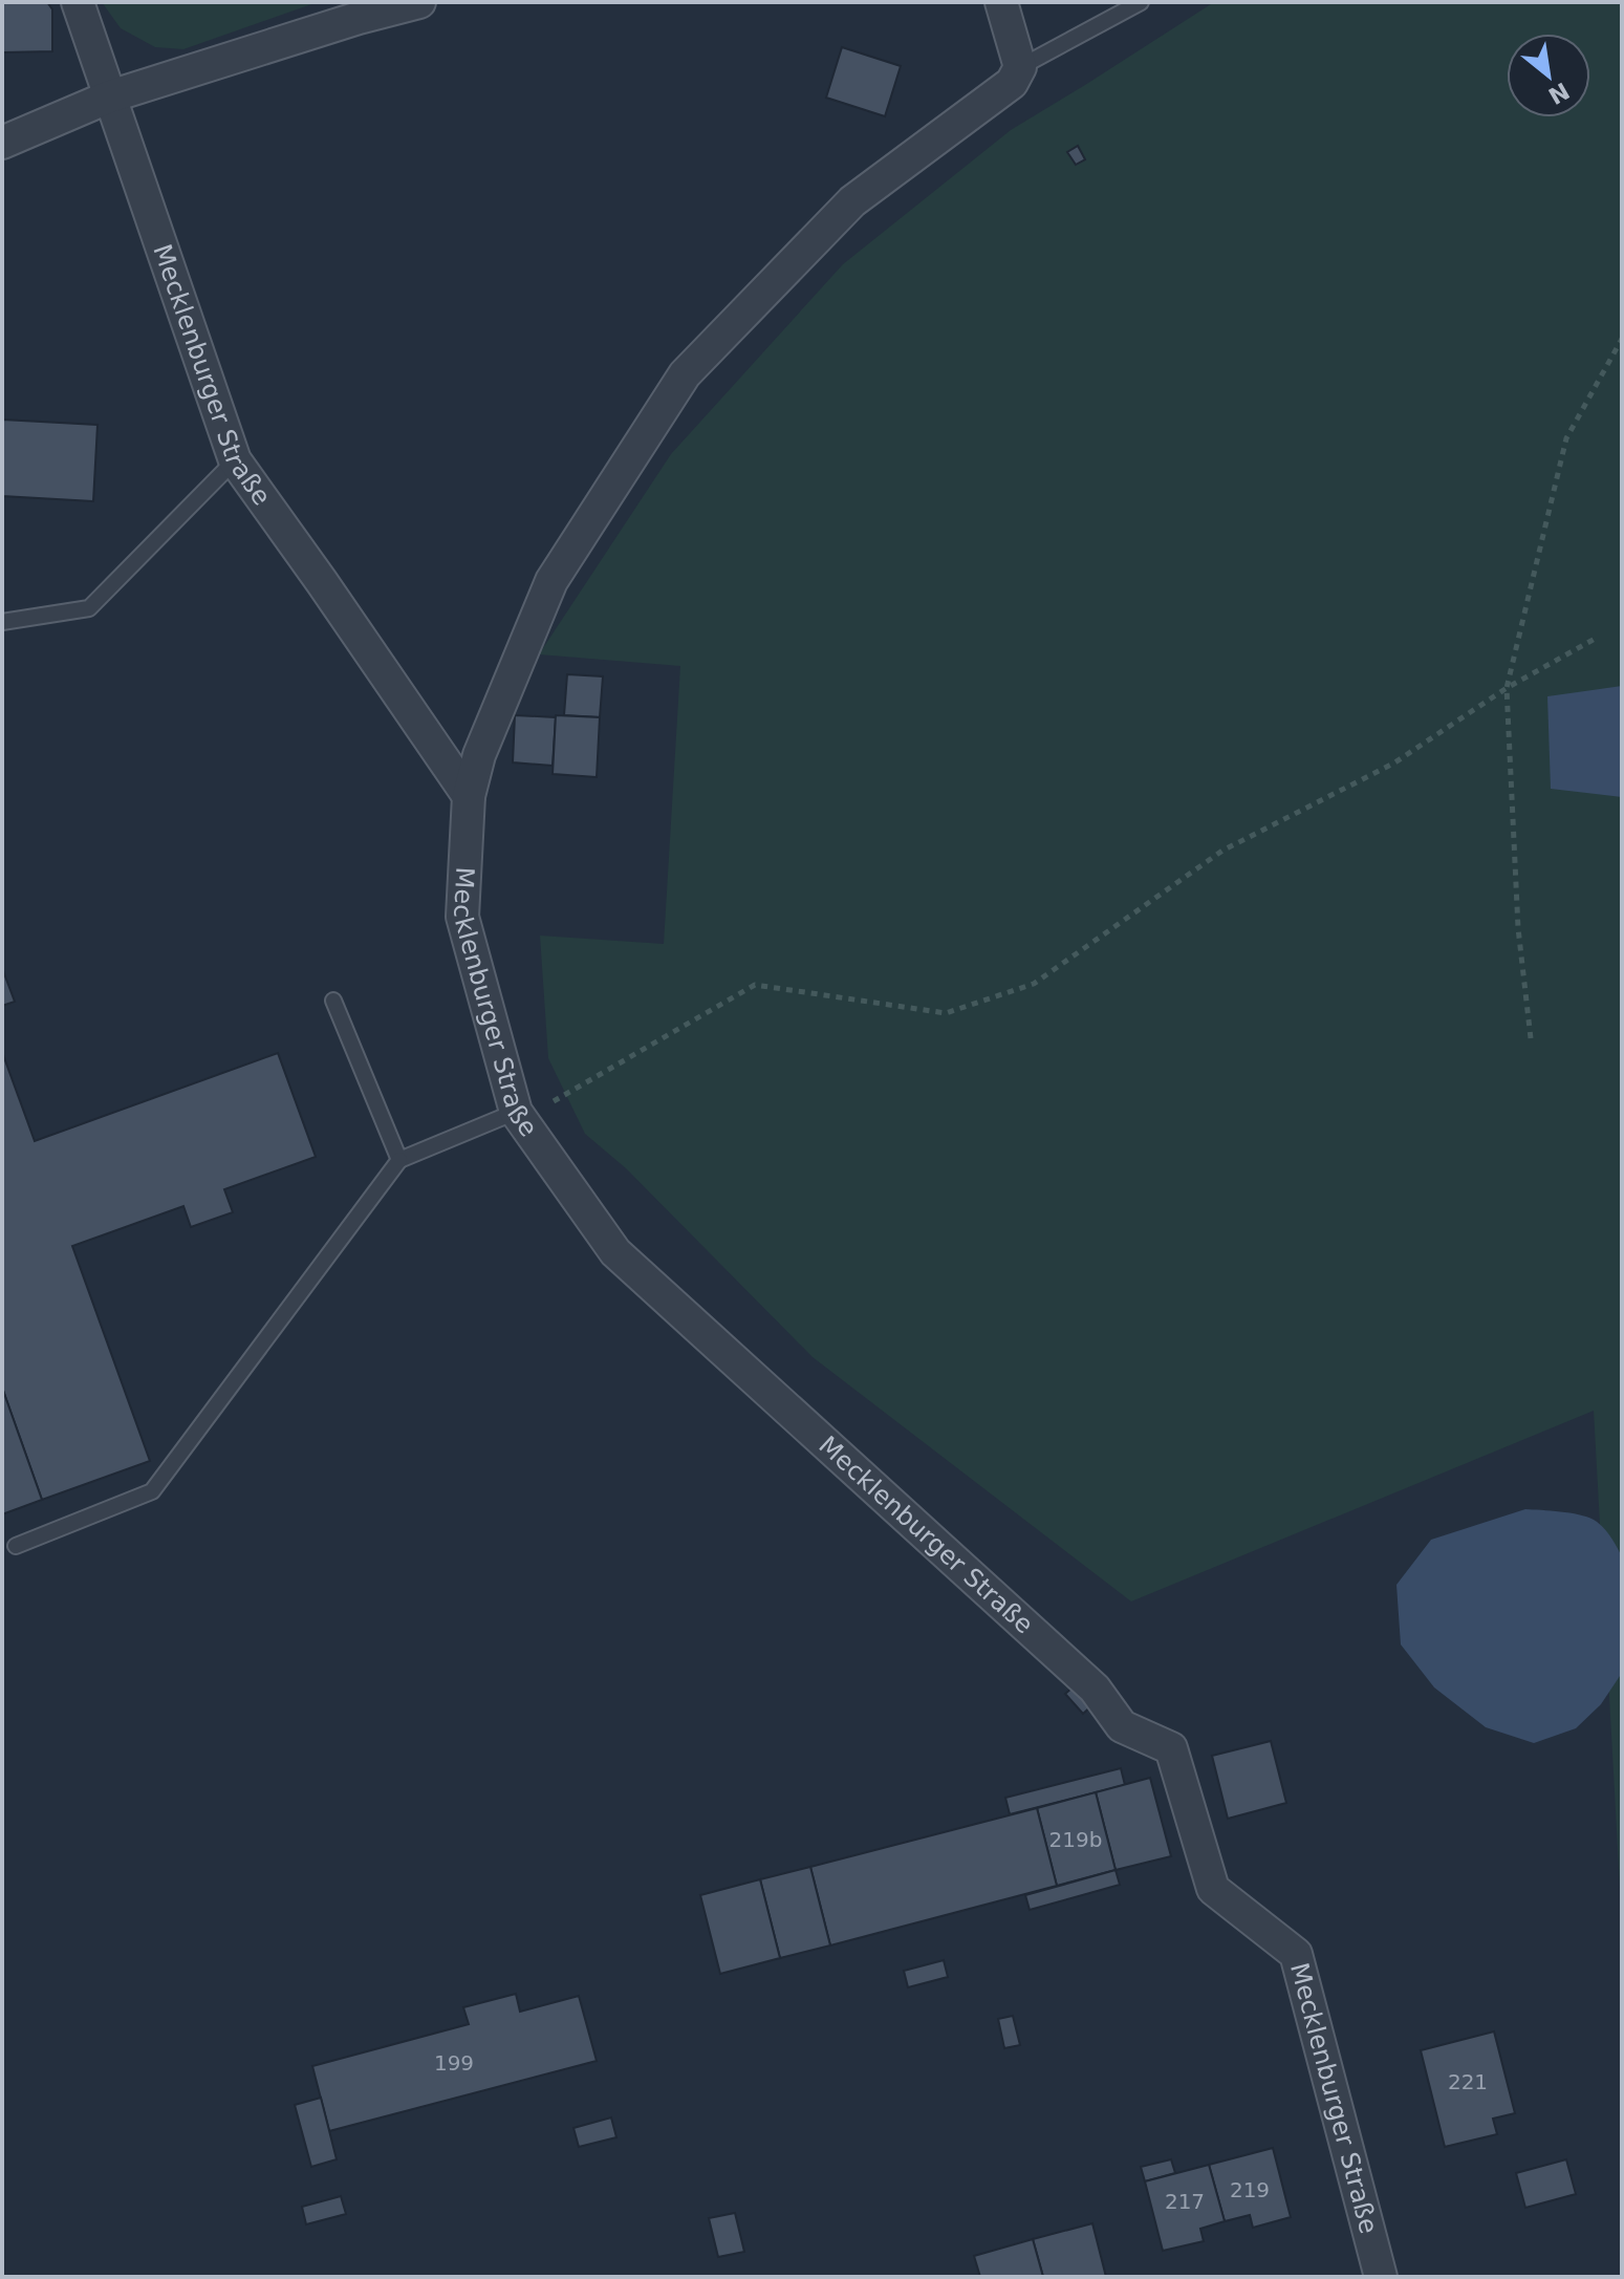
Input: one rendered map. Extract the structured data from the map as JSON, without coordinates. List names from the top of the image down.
{
  "streets": {
    "street": ["Mecklenburger Straße"]
  },
  "house_numbers": [
    "219b",
    "199",
    "221",
    "219",
    "217"
  ],
  "north": "bottom right"
}
